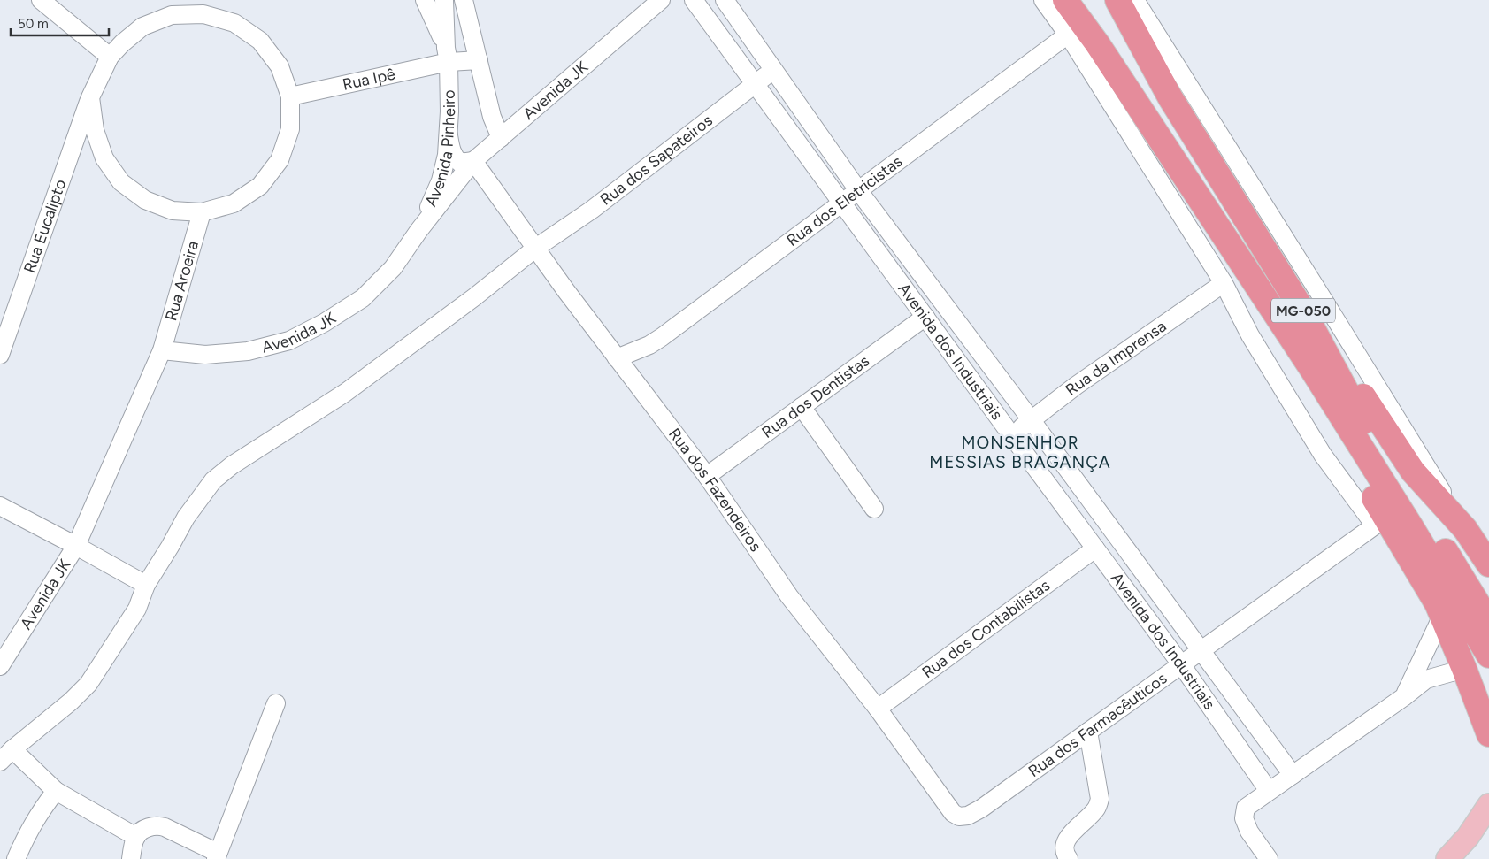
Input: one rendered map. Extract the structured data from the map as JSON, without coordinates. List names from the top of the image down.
{
  "streets": {
    "highway": ["MG-050"],
    "street": [
      "Rua Ipê",
      "Avenida JK",
      "Avenida Pinheiro",
      "Rua dos Sapateiros",
      "Rua dos Eletricistas",
      "Rua Eucalipto",
      "Rua Aroeira",
      "Avenida dos Industriais",
      "Rua da Imprensa",
      "Rua dos Dentistas",
      "Rua dos Fazendeiros",
      "Rua dos Contabilistas",
      "Rua dos Farmacêuticos"
    ]
  },
  "crossings": [
    ["Rua Ipê", "Avenida Pinheiro"],
    ["Rua Ipê", "Rua Eucalipto"],
    ["Avenida JK", "Avenida Pinheiro"],
    ["Avenida JK", "Rua Aroeira"],
    ["Avenida JK", "Rua dos Fazendeiros"],
    ["Rua dos Sapateiros", "Avenida dos Industriais"],
    ["Rua dos Sapateiros", "Rua dos Fazendeiros"],
    ["Rua dos Eletricistas", "Avenida dos Industriais"],
    ["Rua dos Eletricistas", "Rua dos Fazendeiros"],
    ["Rua Eucalipto", "Rua Aroeira"],
    ["Avenida dos Industriais", "Rua da Imprensa"],
    ["Avenida dos Industriais", "Rua dos Dentistas"],
    ["Avenida dos Industriais", "Rua dos Contabilistas"],
    ["Avenida dos Industriais", "Rua dos Farmacêuticos"],
    ["Rua dos Dentistas", "Rua dos Fazendeiros"],
    ["Rua dos Fazendeiros", "Rua dos Contabilistas"],
    ["Rua dos Fazendeiros", "Rua dos Farmacêuticos"]
  ],
  "districts": ["MONSENHOR MESSIAS BRAGANÇA"],
  "scale_bar": "50 m"
}
